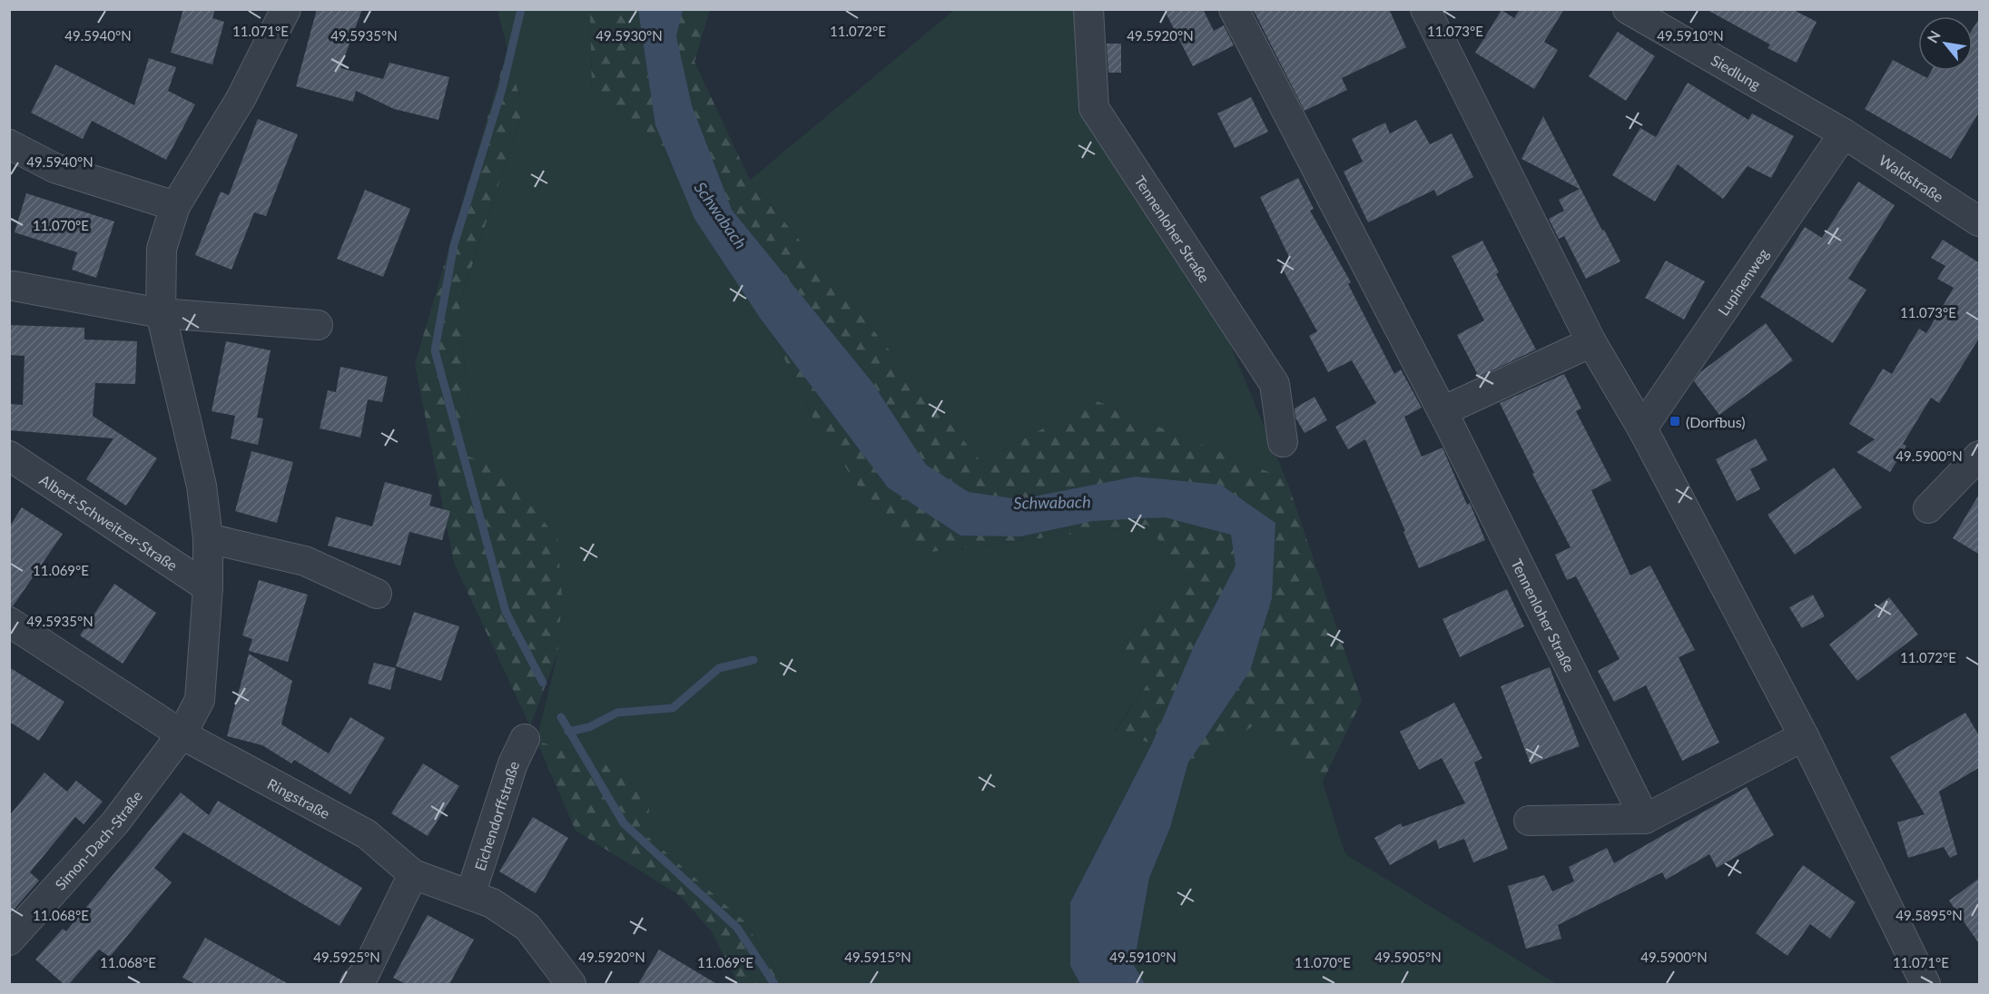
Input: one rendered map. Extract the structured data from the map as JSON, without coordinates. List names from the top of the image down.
{
  "streets": {
    "street": [
      "Siedlung",
      "Waldstraße",
      "Tennenloher Straße",
      "Lupinenweg",
      "Albert-Schweitzer-Straße",
      "Ringstraße",
      "Eichendorffstraße",
      "Simon-Dach-Straße"
    ]
  },
  "crossings": [
    ["Siedlung", "Waldstraße"],
    ["Siedlung", "Lupinenweg"],
    ["Waldstraße", "Lupinenweg"],
    ["Ringstraße", "Eichendorffstraße"],
    ["Ringstraße", "Simon-Dach-Straße"]
  ],
  "water": ["Schwabach"],
  "places": {
    "transit": ["(Dorfbus)"]
  },
  "north": "top left",
  "coordinates": [
    "11.071°E",
    "11.072°E",
    "11.073°E",
    "49.5940°N",
    "49.5935°N",
    "49.5930°N",
    "49.5920°N",
    "49.5910°N",
    "11.070°E",
    "49.5900°N",
    "11.069°E",
    "11.068°E",
    "49.5895°N",
    "49.5925°N",
    "49.5915°N",
    "49.5905°N"
  ]
}
